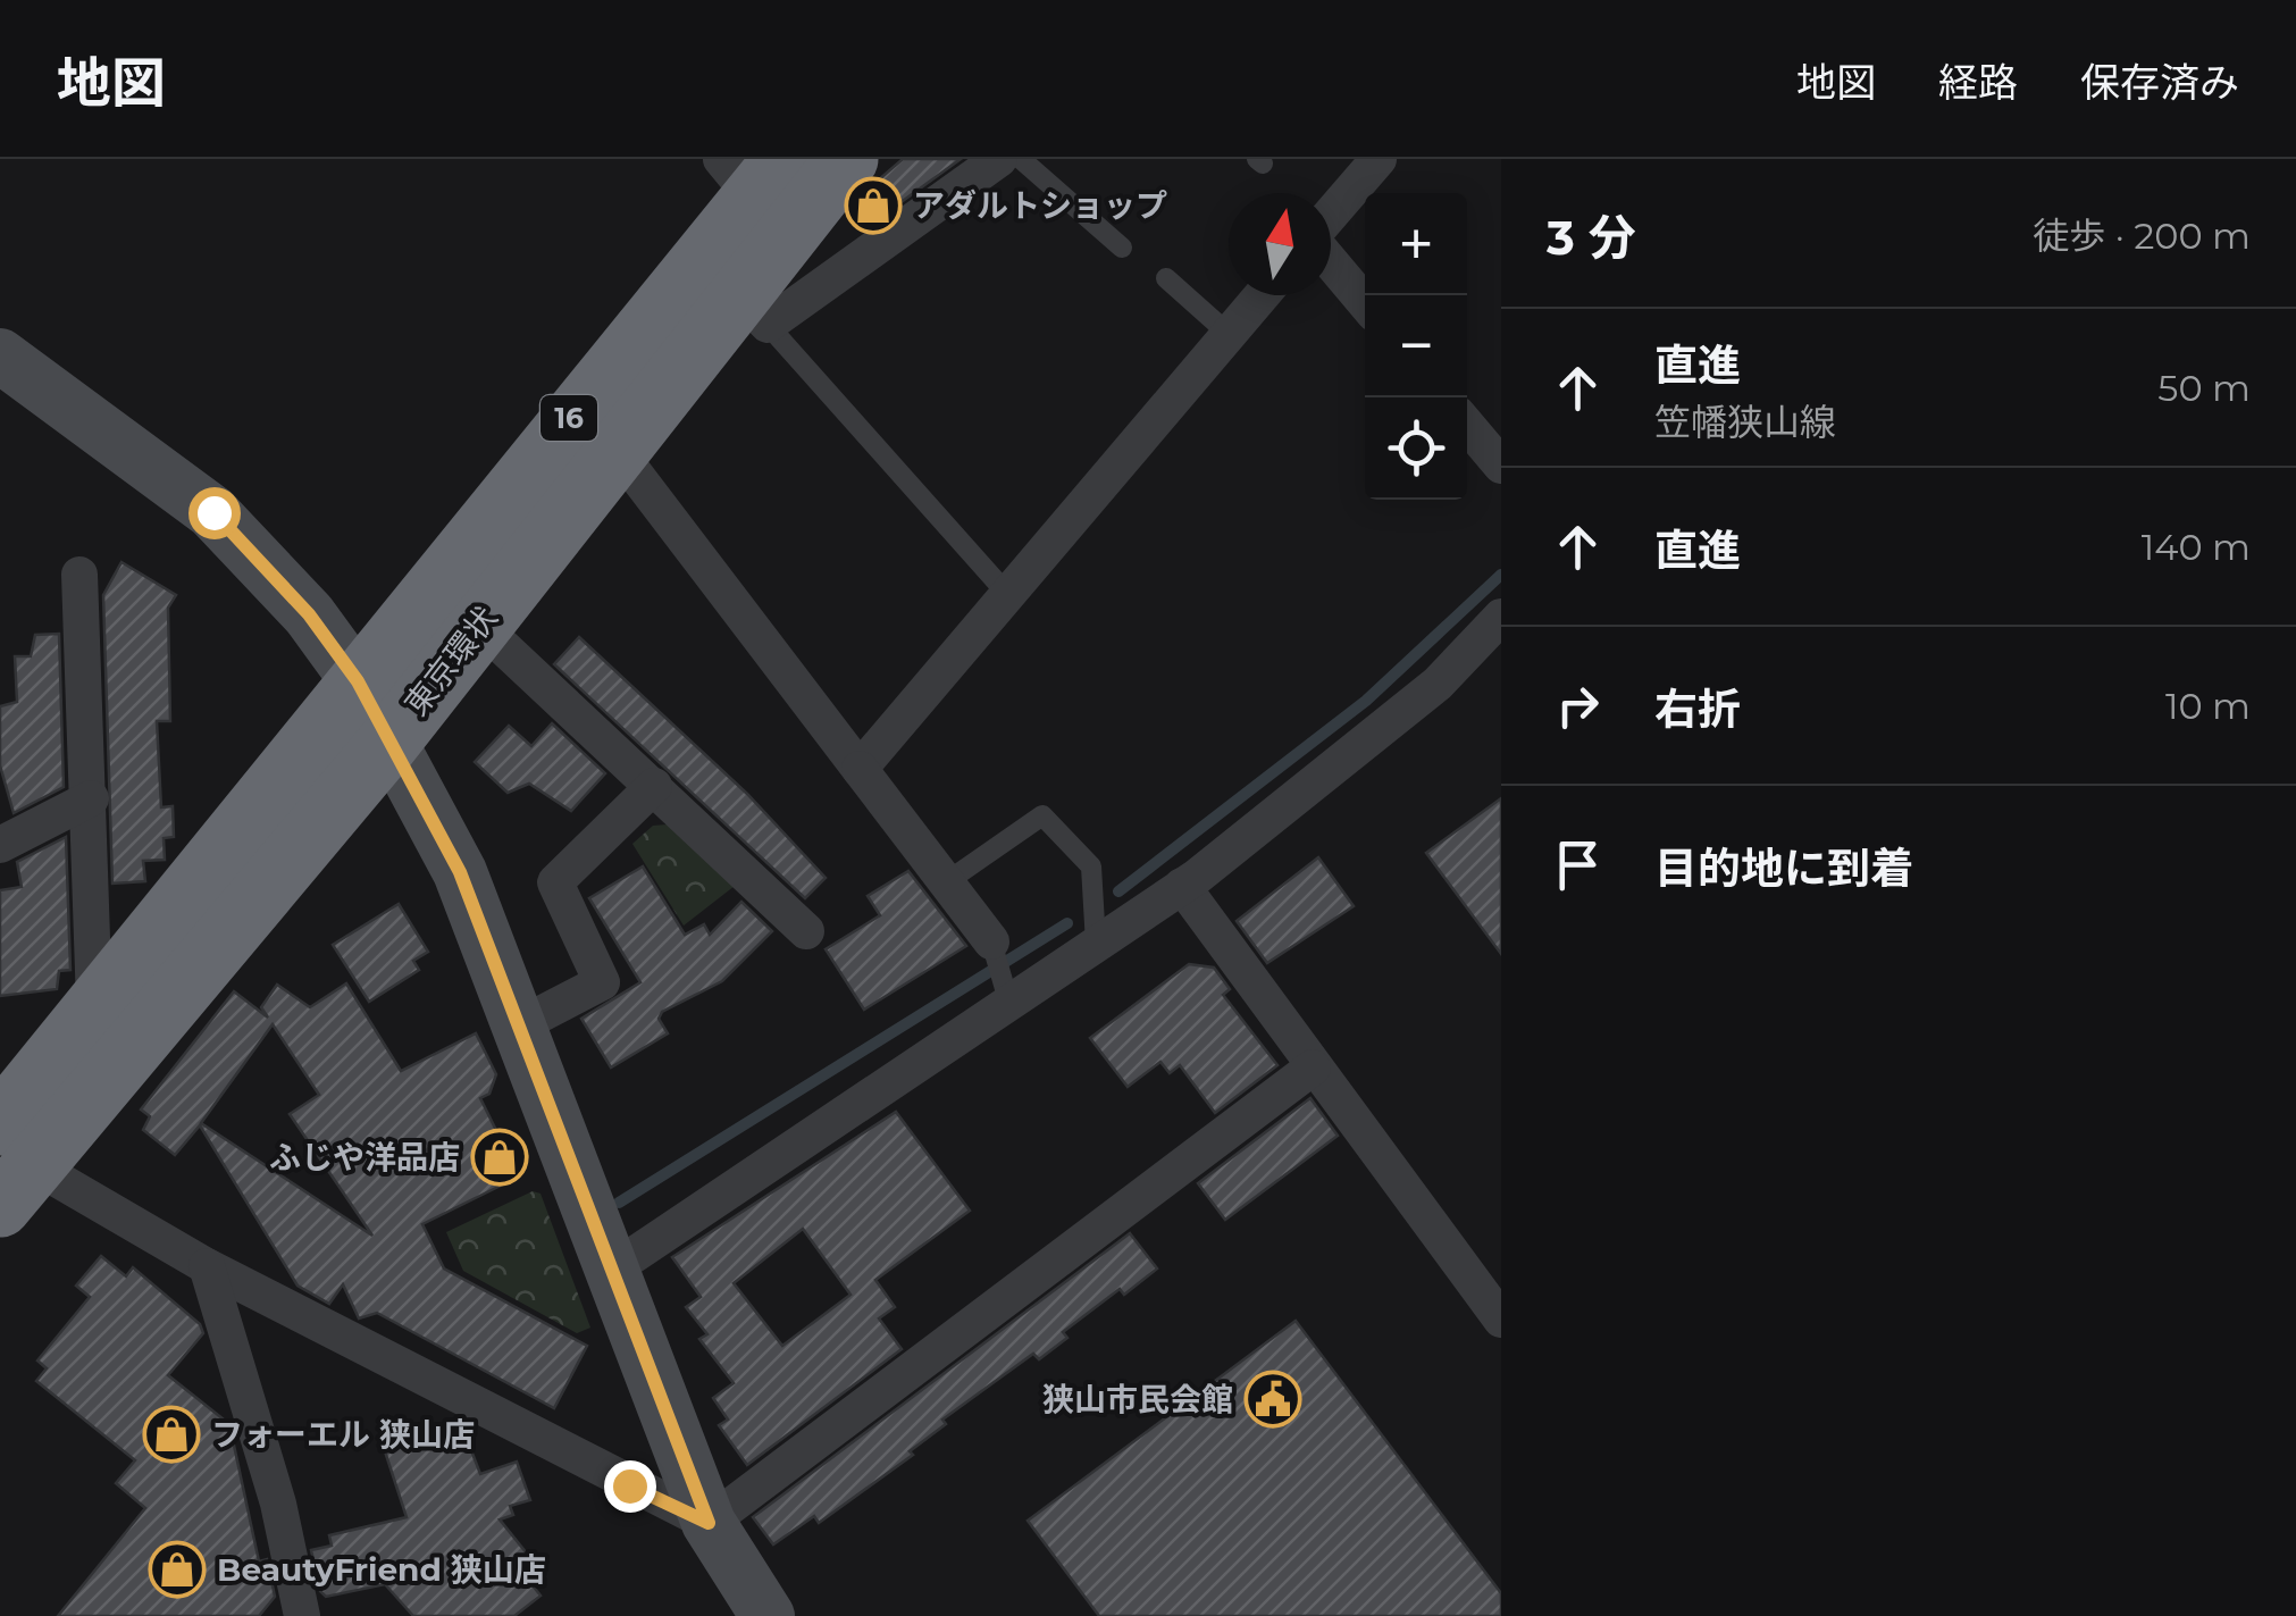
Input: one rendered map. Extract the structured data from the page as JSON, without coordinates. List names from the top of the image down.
{
  "streets": {
    "highway": ["16", "東京環状"]
  },
  "places": {
    "shop": [
      "アダルトショップ",
      "ふじや洋品店",
      "フォーエル 狭山店",
      "BeautyFriend 狭山店"
    ],
    "public building": ["狭山市民会館"]
  },
  "north": "top",
  "page": {
    "header": "地図",
    "nav": ["地図", "経路", "保存済み"],
    "heading": ["3 分", "徒歩 · 200 m"],
    "map_buttons": ["+", "−"],
    "list": [
      ["直進", "笠幡狭山線", "50 m"],
      ["直進", "140 m"],
      ["右折", "10 m"],
      "目的地に到着"
    ]
  }
}
